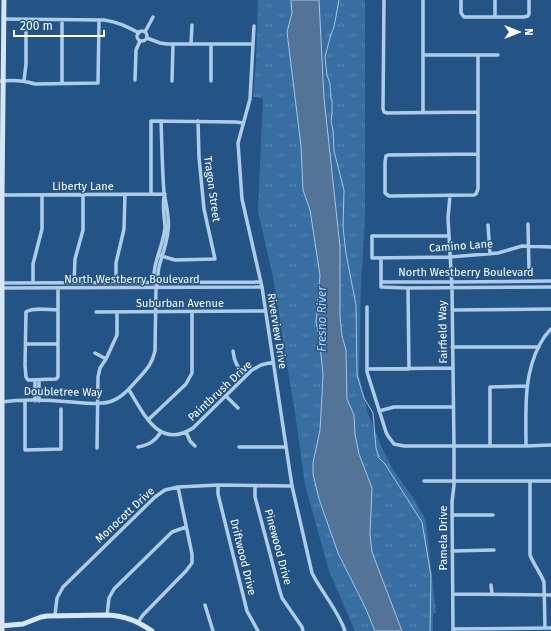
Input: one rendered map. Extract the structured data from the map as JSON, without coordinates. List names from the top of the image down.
{
  "streets": {
    "street": [
      "Liberty Lane",
      "Tragon Street",
      "Camino Lane",
      "North Westberry Boulevard",
      "Suburban Avenue",
      "Riverview Drive",
      "Fairfield Way",
      "Paintbrush Drive",
      "Doubletree Way",
      "Monocott Drive",
      "Pamela Drive",
      "Pinewood Drive",
      "Driftwood Drive"
    ]
  },
  "crossings": [
    ["Liberty Lane", "Doubletree Way"],
    ["Tragon Street", "Doubletree Way"],
    ["Camino Lane", "Fairfield Way"],
    ["North Westberry Boulevard", "Riverview Drive"],
    ["North Westberry Boulevard", "Fairfield Way"],
    ["North Westberry Boulevard", "Doubletree Way"],
    ["Suburban Avenue", "Riverview Drive"],
    ["Suburban Avenue", "Doubletree Way"],
    ["Riverview Drive", "Paintbrush Drive"],
    ["Riverview Drive", "Monocott Drive"],
    ["Fairfield Way", "Pamela Drive"],
    ["Monocott Drive", "Pinewood Drive"],
    ["Monocott Drive", "Driftwood Drive"]
  ],
  "water": ["Fresno River"],
  "scale_bar": "200 m",
  "north": "right"
}
